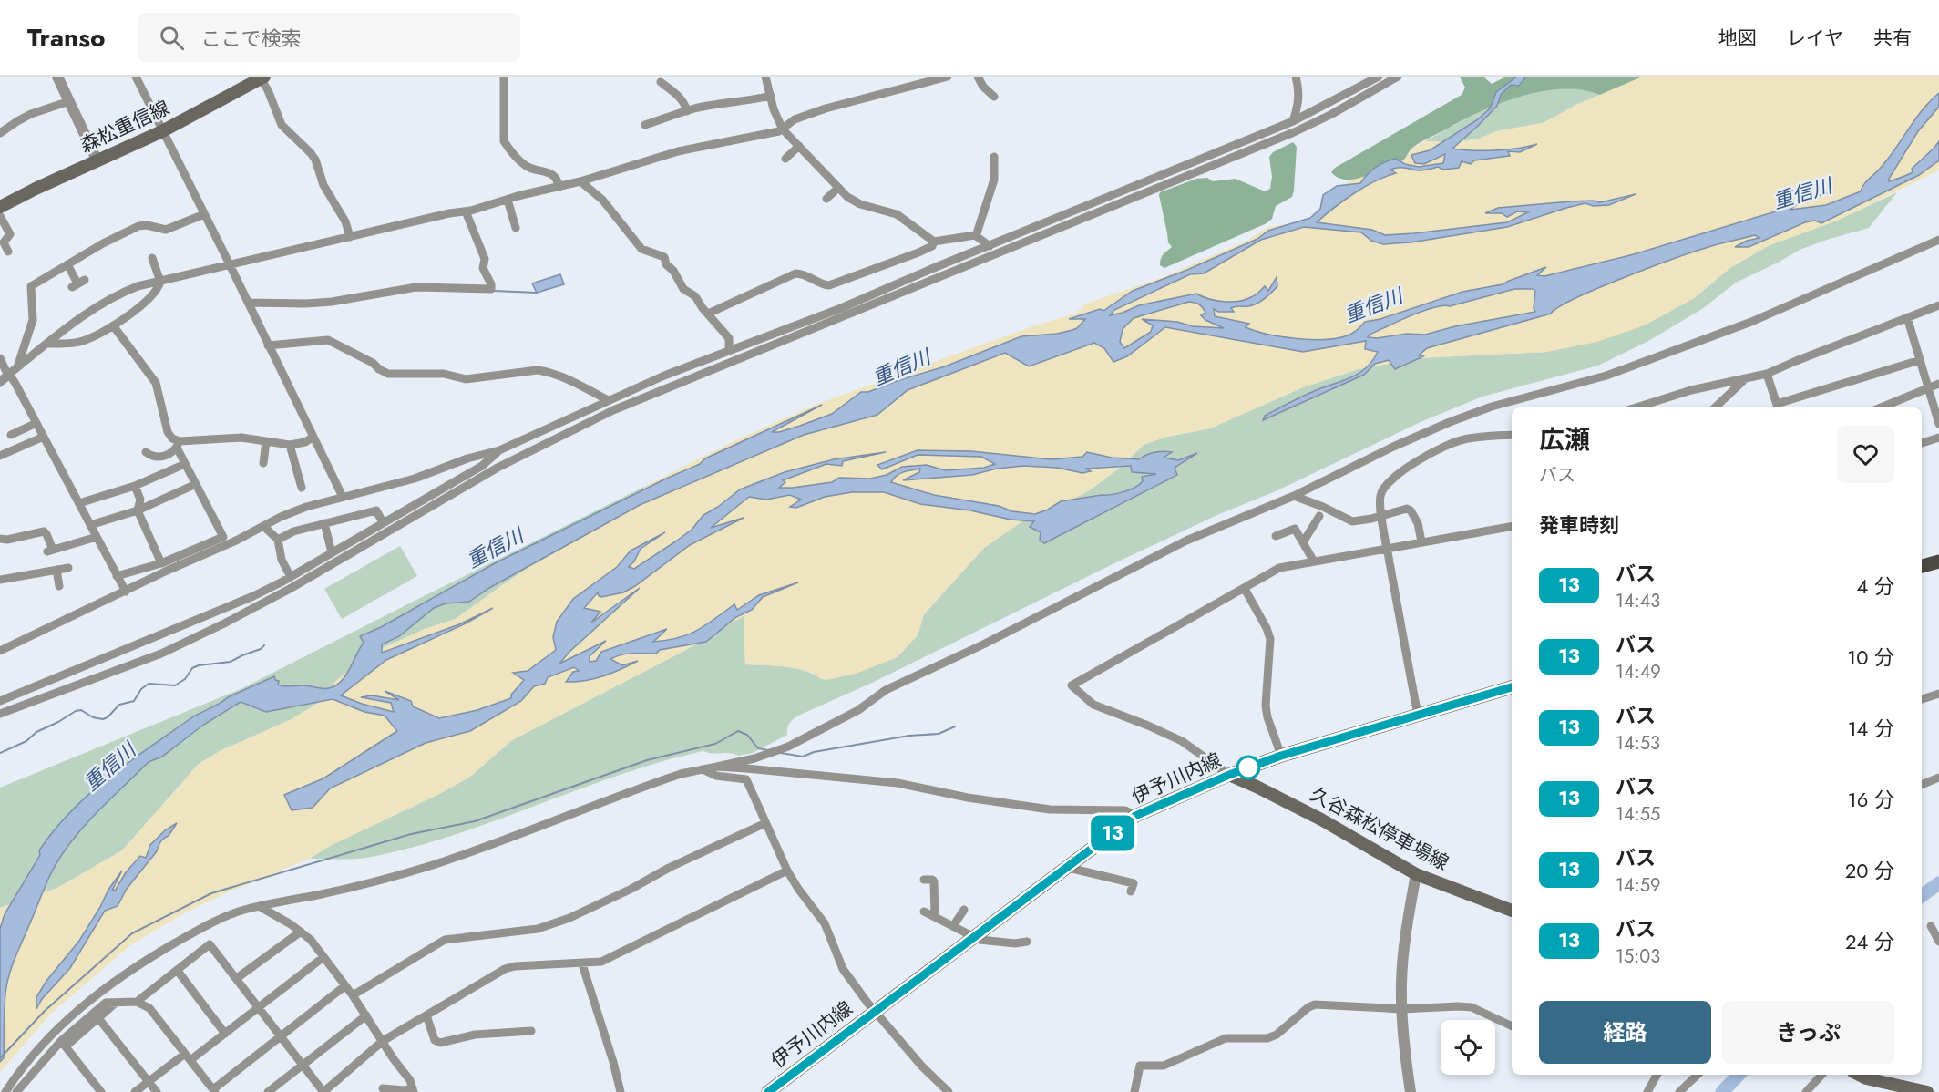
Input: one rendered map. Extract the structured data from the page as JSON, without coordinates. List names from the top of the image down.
{
  "streets": {
    "main road": ["森松重信線", "伊予川内線", "久谷森松停車場線"]
  },
  "crossings": [
    ["伊予川内線", "久谷森松停車場線"]
  ],
  "water": ["重信川"],
  "lines": ["bus line 13"],
  "page": {
    "header": "Transo",
    "search": "ここで検索",
    "nav": ["地図", "レイヤ", "共有"],
    "on_map": "13",
    "heading": [
      ["広瀬", "バス"],
      "発車時刻"
    ],
    "list": [
      {
        "mark": "13",
        "name": "バス",
        "note": "14:43",
        "value": "4 分"
      },
      {
        "mark": "13",
        "name": "バス",
        "note": "14:49",
        "value": "10 分"
      },
      {
        "mark": "13",
        "name": "バス",
        "note": "14:53",
        "value": "14 分"
      },
      {
        "mark": "13",
        "name": "バス",
        "note": "14:55",
        "value": "16 分"
      },
      {
        "mark": "13",
        "name": "バス",
        "note": "14:59",
        "value": "20 分"
      },
      {
        "mark": "13",
        "name": "バス",
        "note": "15:03",
        "value": "24 分"
      }
    ],
    "buttons": ["経路", "きっぷ"]
  }
}
